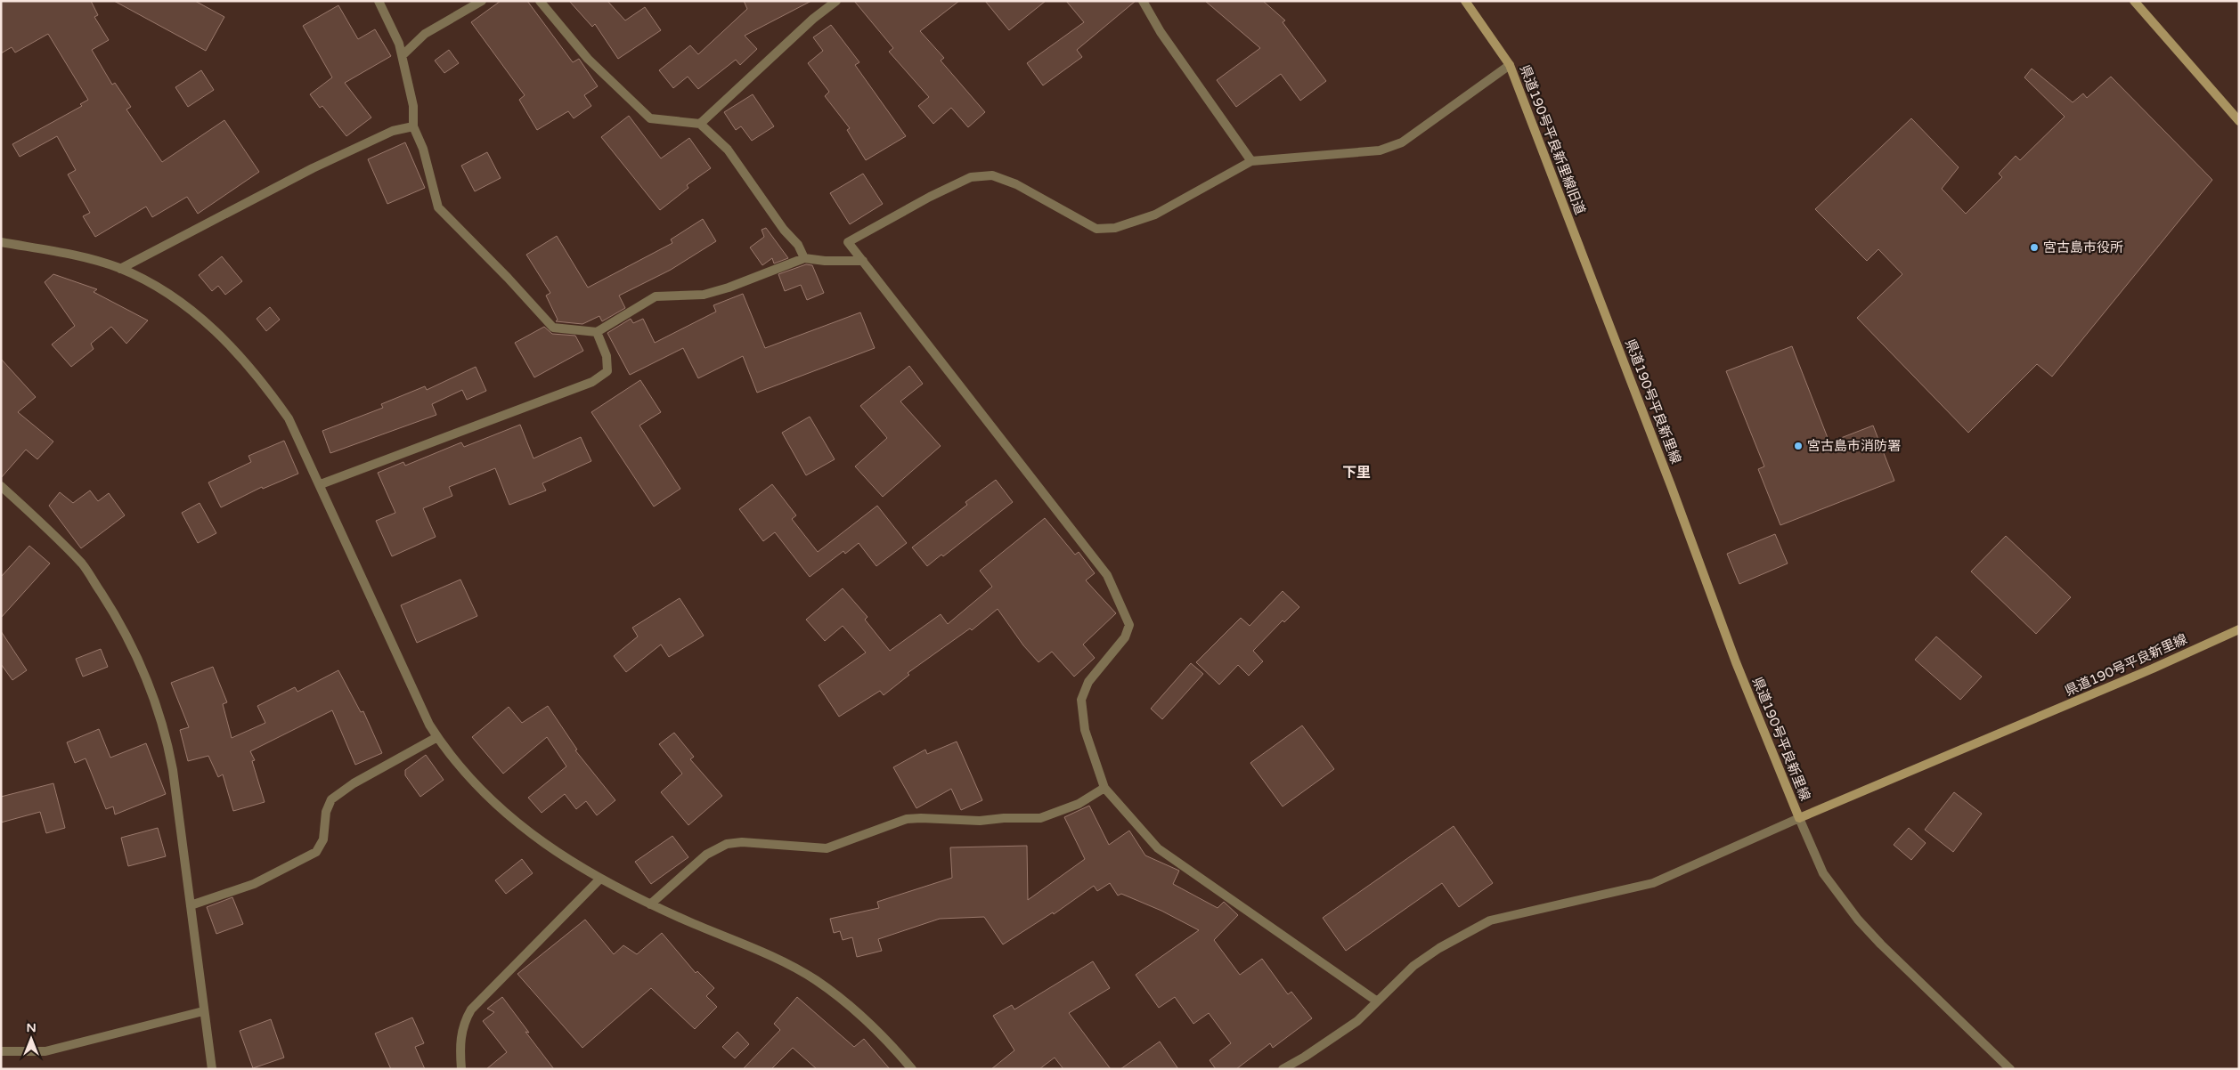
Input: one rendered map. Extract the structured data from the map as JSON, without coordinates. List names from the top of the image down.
{
  "streets": {
    "main road": ["県道190号平良新里線旧道", "県道190号平良新里線"]
  },
  "crossings": [
    ["県道190号平良新里線旧道", "県道190号平良新里線"]
  ],
  "districts": ["下里"],
  "places": ["宮古島市役所", "宮古島市消防署"],
  "north": "top"
}
